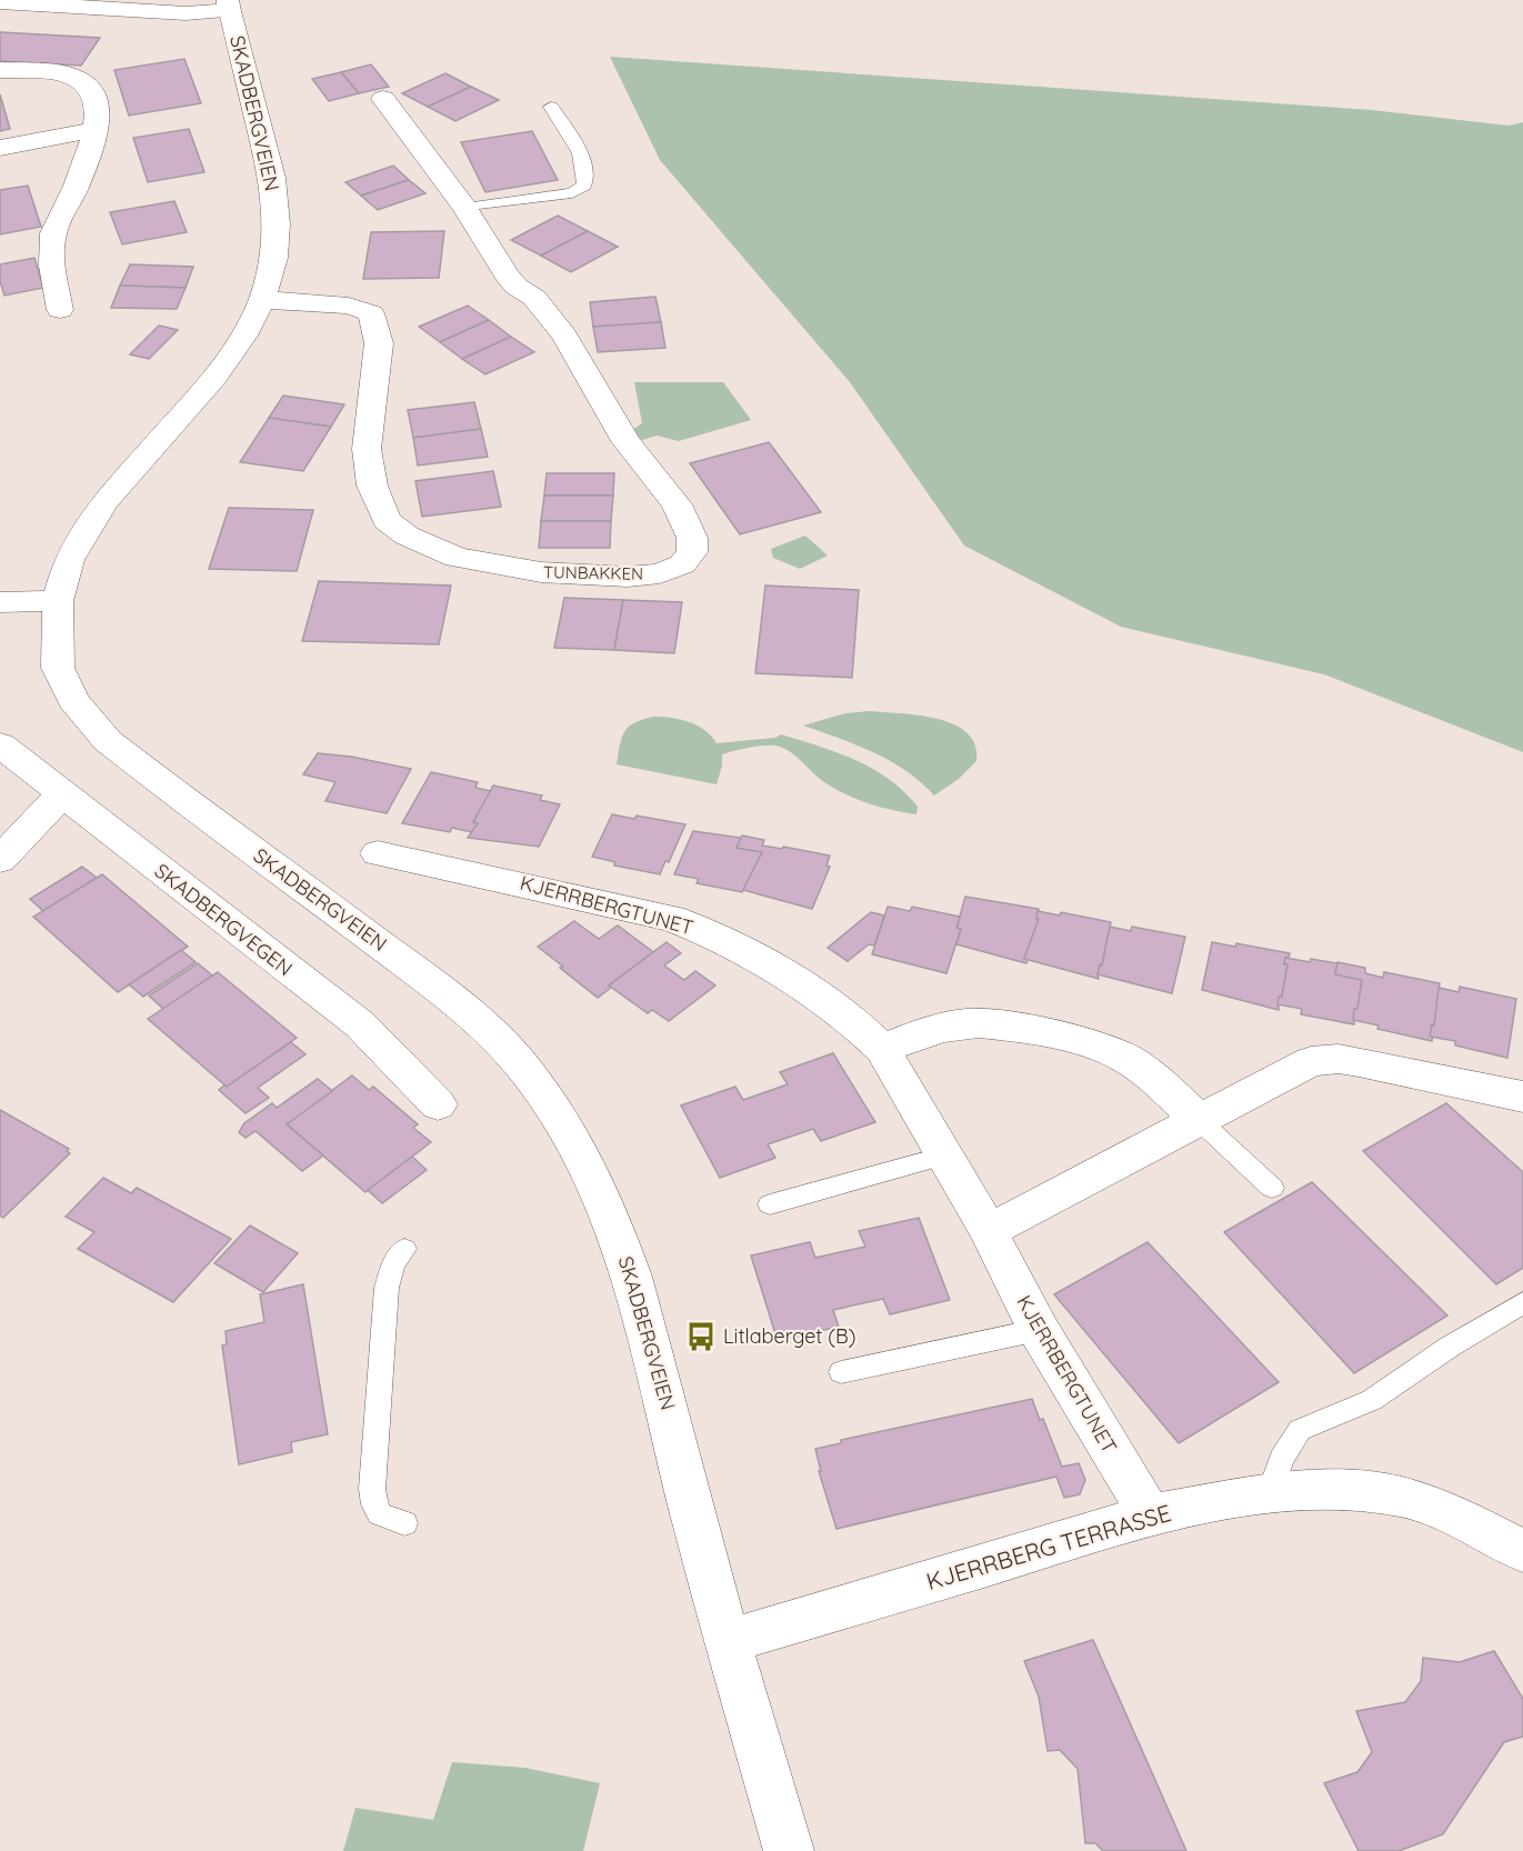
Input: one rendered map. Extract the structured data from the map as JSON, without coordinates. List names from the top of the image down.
{
  "streets": {
    "street": [
      "SKADBERGVEIEN",
      "TUNBAKKEN",
      "KJERRBERGTUNET",
      "SKADBERGVEGEN",
      "KJERRBERG TERRASSE"
    ]
  },
  "crossings": [
    ["SKADBERGVEIEN", "TUNBAKKEN"],
    ["SKADBERGVEIEN", "KJERRBERG TERRASSE"],
    ["KJERRBERGTUNET", "KJERRBERG TERRASSE"]
  ],
  "places": {
    "bus stop": ["Litlaberget (B)"]
  }
}
